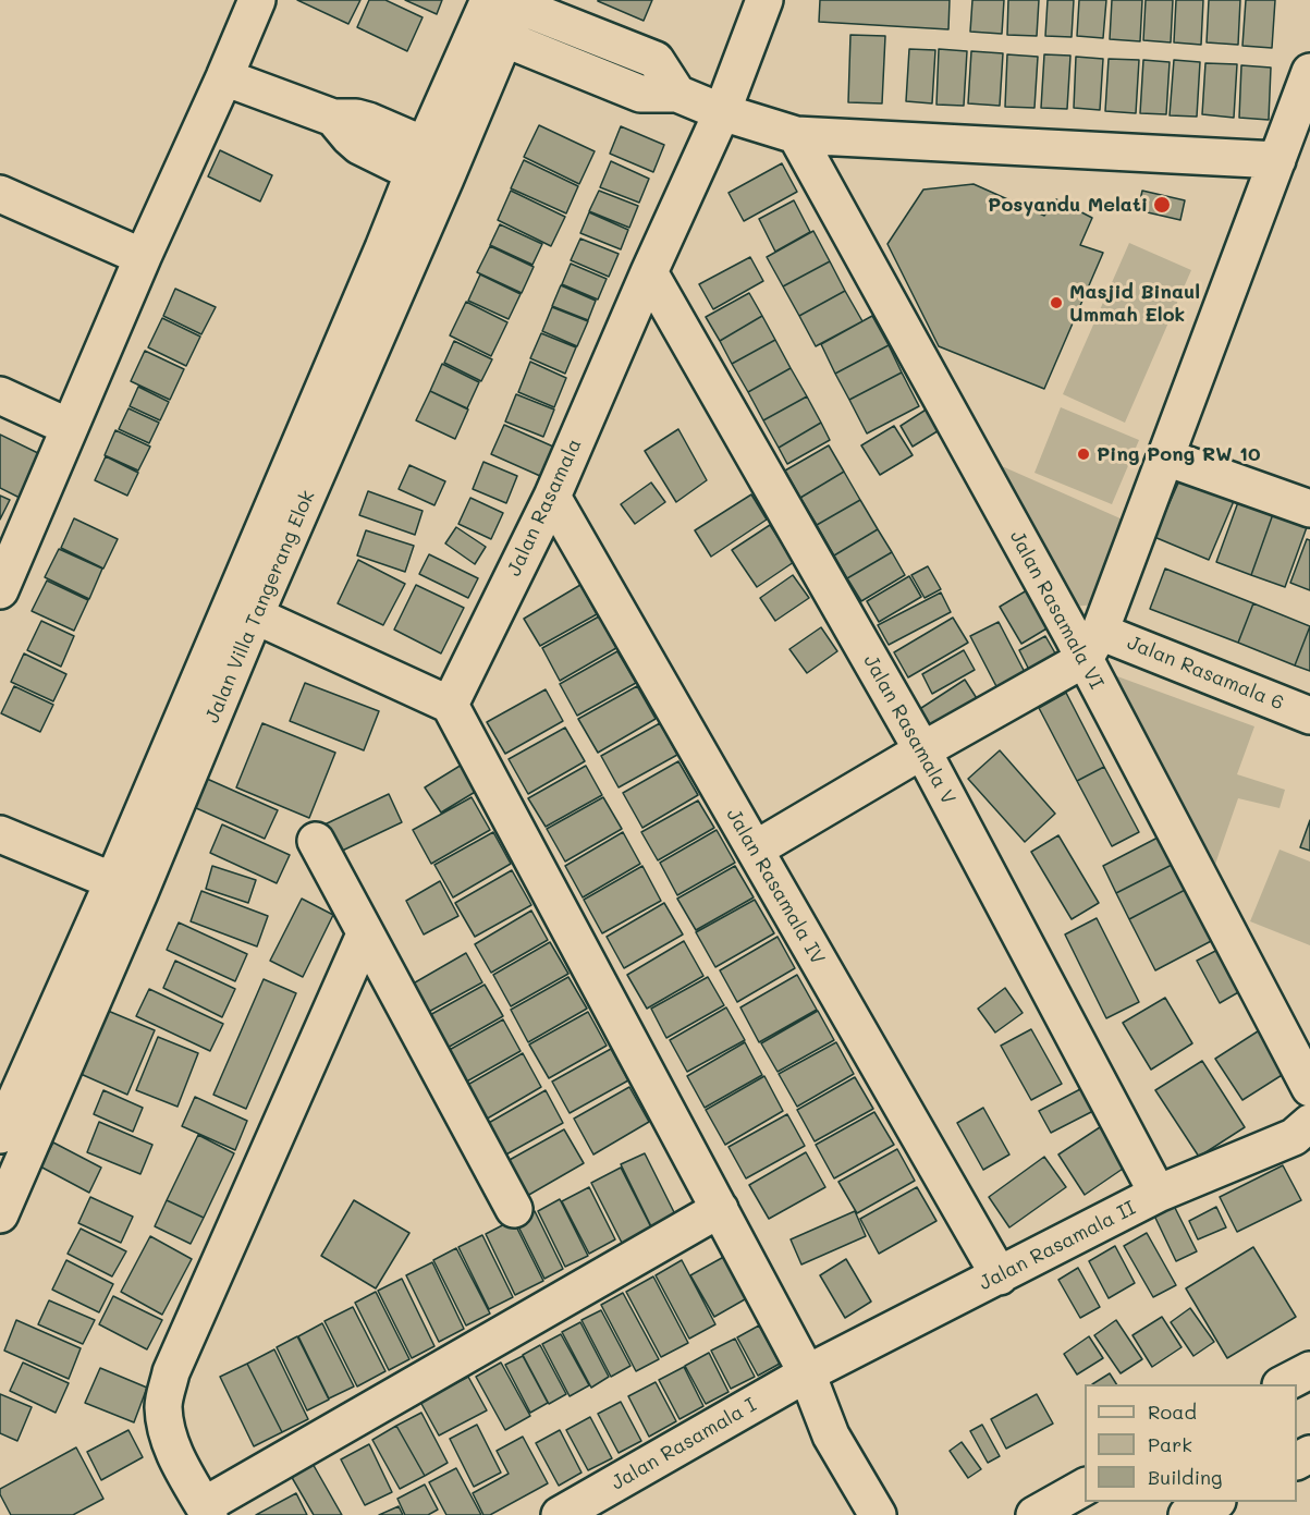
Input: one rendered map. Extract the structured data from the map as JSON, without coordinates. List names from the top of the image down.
{
  "streets": {
    "street": [
      "Jalan Rasamala",
      "Jalan Villa Tangerang Elok",
      "Jalan Rasamala VI",
      "Jalan Rasamala 6",
      "Jalan Rasamala V",
      "Jalan Rasamala IV",
      "Jalan Rasamala II",
      "Jalan Rasamala I"
    ]
  },
  "crossings": [
    ["Jalan Rasamala", "Jalan Rasamala V"],
    ["Jalan Rasamala", "Jalan Rasamala IV"],
    ["Jalan Rasamala VI", "Jalan Rasamala 6"],
    ["Jalan Rasamala V", "Jalan Rasamala II"],
    ["Jalan Rasamala IV", "Jalan Rasamala II"],
    ["Jalan Rasamala II", "Jalan Rasamala I"]
  ],
  "places": ["Posyandu Melati", "Masjid Binaul Ummah Elok", "Ping Pong RW 10"],
  "legend": ["Road", "Park", "Building"]
}
